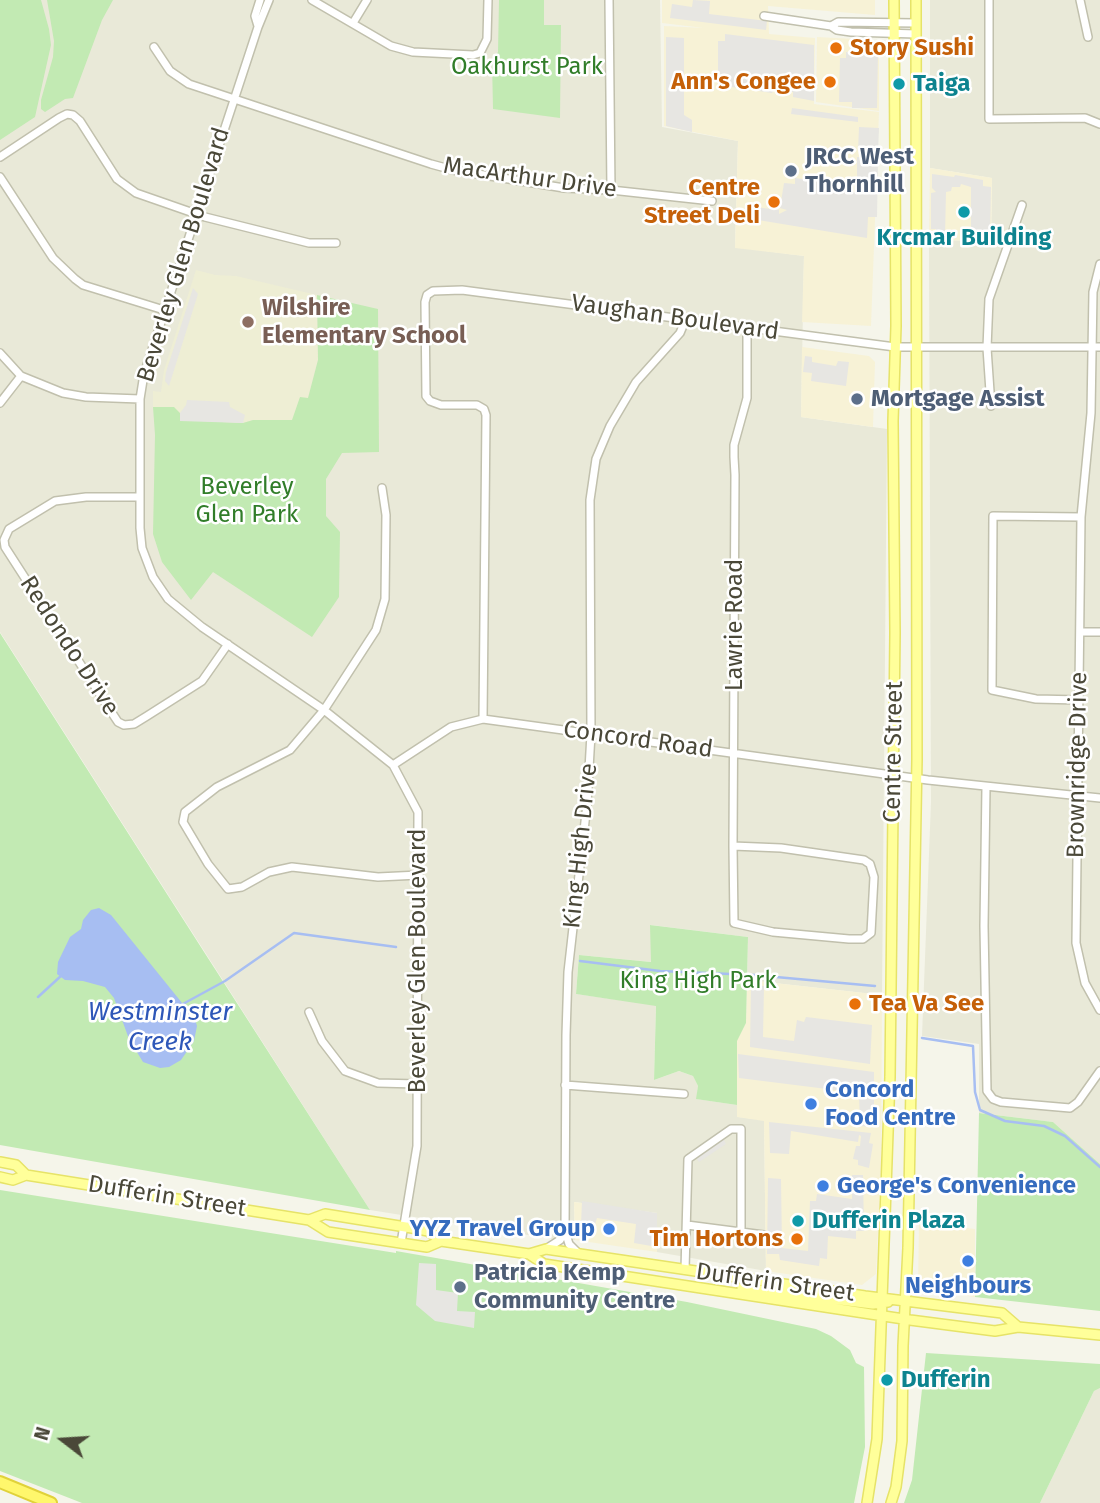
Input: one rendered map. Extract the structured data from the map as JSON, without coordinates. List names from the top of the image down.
{
  "streets": {
    "main road": ["Centre Street", "Dufferin Street"],
    "street": [
      "MacArthur Drive",
      "Beverley Glen Boulevard",
      "Vaughan Boulevard",
      "Lawrie Road",
      "Redondo Drive",
      "Concord Road",
      "Brownridge Drive",
      "King High Drive"
    ]
  },
  "crossings": [
    ["MacArthur Drive", "Beverley Glen Boulevard"],
    ["Beverley Glen Boulevard", "Redondo Drive"],
    ["Beverley Glen Boulevard", "Concord Road"],
    ["Beverley Glen Boulevard", "Dufferin Street"],
    ["Vaughan Boulevard", "Lawrie Road"],
    ["Vaughan Boulevard", "Concord Road"],
    ["Vaughan Boulevard", "Centre Street"],
    ["Vaughan Boulevard", "Brownridge Drive"],
    ["Vaughan Boulevard", "King High Drive"],
    ["Lawrie Road", "Concord Road"],
    ["Concord Road", "Centre Street"],
    ["Concord Road", "Brownridge Drive"],
    ["Concord Road", "King High Drive"],
    ["Centre Street", "Dufferin Street"]
  ],
  "water": ["Westminster Creek"],
  "parks": ["Oakhurst Park", "Beverley Glen Park", "King High Park"],
  "places": [
    "Story Sushi",
    "Ann's Congee",
    "Taiga",
    "JRCC West Thornhill",
    "Centre Street Deli",
    "Krcmar Building",
    "Wilshire Elementary School",
    "Mortgage Assist",
    "Tea Va See",
    "Concord Food Centre",
    "George's Convenience",
    "Dufferin Plaza",
    "YYZ Travel Group",
    "Tim Hortons",
    "Neighbours",
    "Patricia Kemp Community Centre",
    "Dufferin"
  ],
  "north": "left"
}
